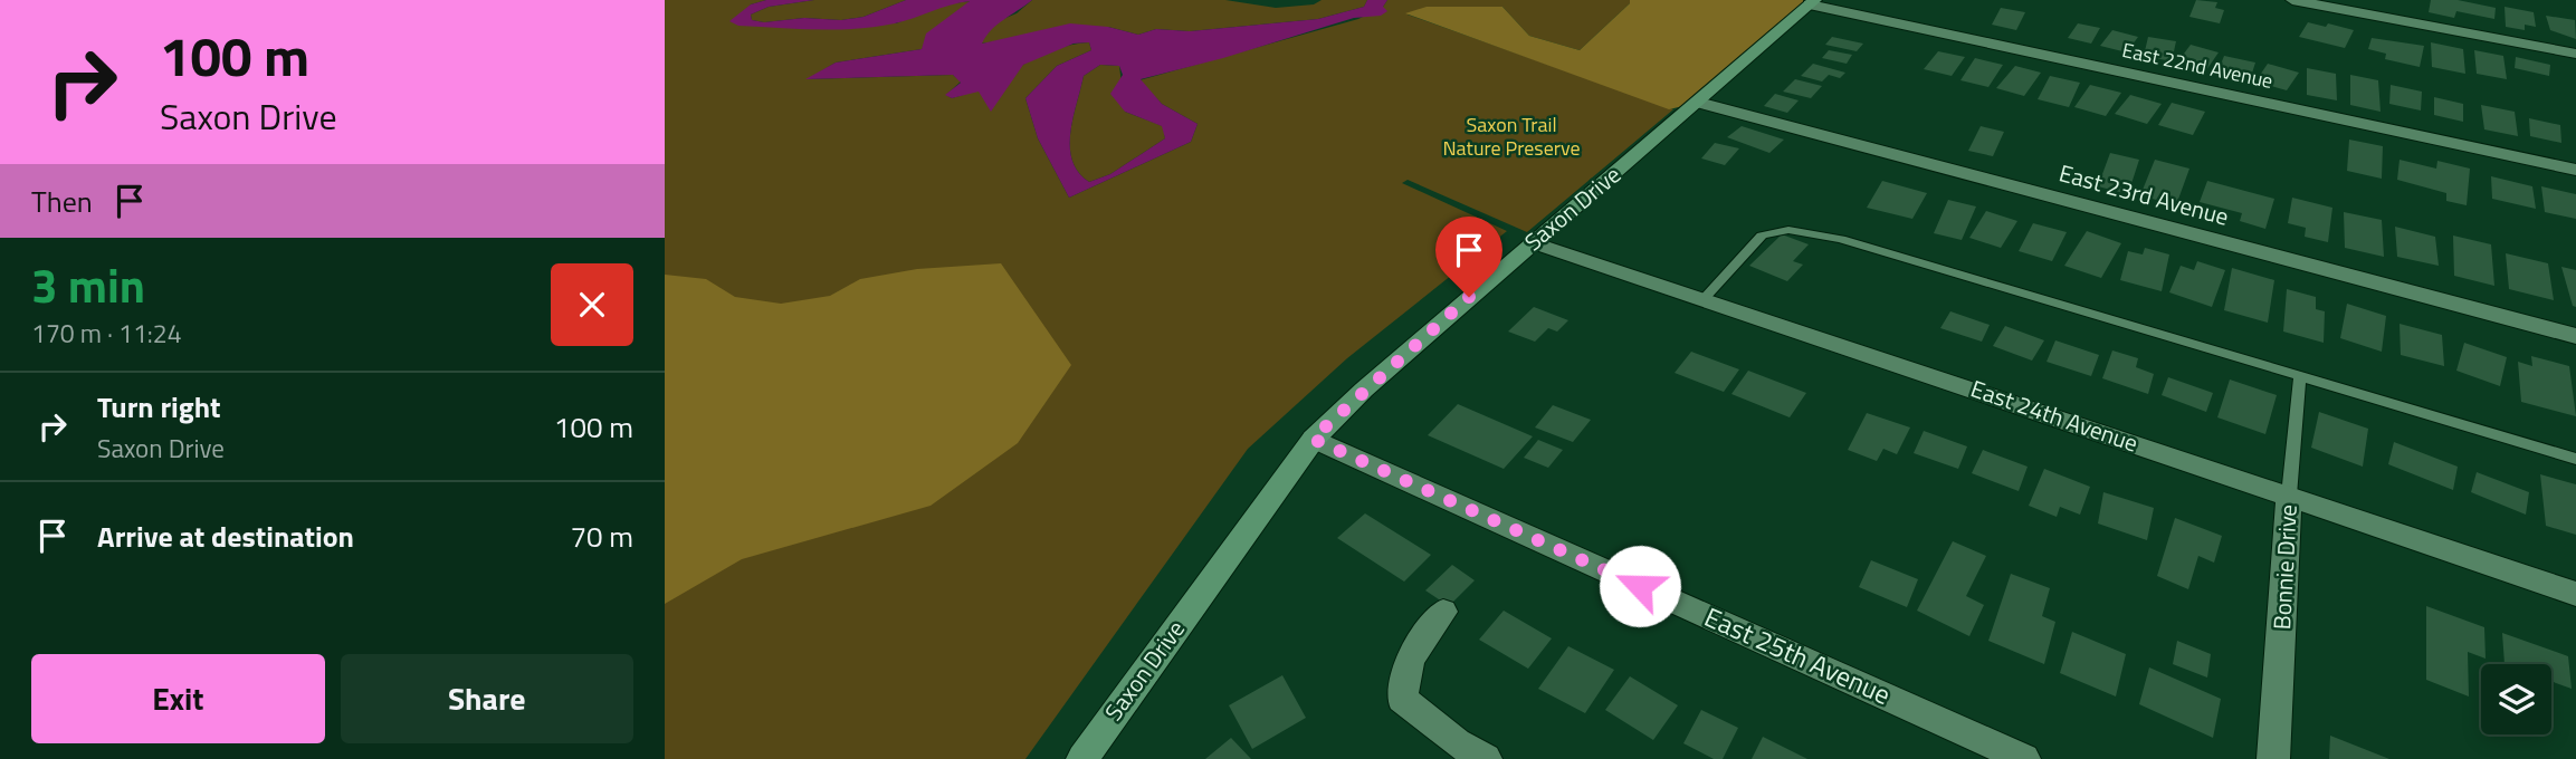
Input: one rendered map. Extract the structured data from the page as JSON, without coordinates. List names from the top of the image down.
{
  "streets": {
    "street": [
      "East 22nd Avenue",
      "East 23rd Avenue",
      "Saxon Drive",
      "East 24th Avenue",
      "Bonnie Drive",
      "East 25th Avenue"
    ]
  },
  "crossings": [
    ["East 22nd Avenue", "Saxon Drive"],
    ["East 23rd Avenue", "Saxon Drive"],
    ["Saxon Drive", "East 24th Avenue"],
    ["Saxon Drive", "East 25th Avenue"],
    ["East 24th Avenue", "Bonnie Drive"]
  ],
  "parks": ["Saxon Trail Nature Preserve"],
  "page": {
    "turn": ["100 m", "Saxon Drive"],
    "then": "Then",
    "heading": ["3 min", "170 m · 11:24"],
    "list": [
      {
        "name": "Turn right",
        "note": "Saxon Drive",
        "value": "100 m"
      },
      {
        "name": "Arrive at destination",
        "value": "70 m"
      }
    ],
    "buttons": ["Exit", "Share"]
  }
}
